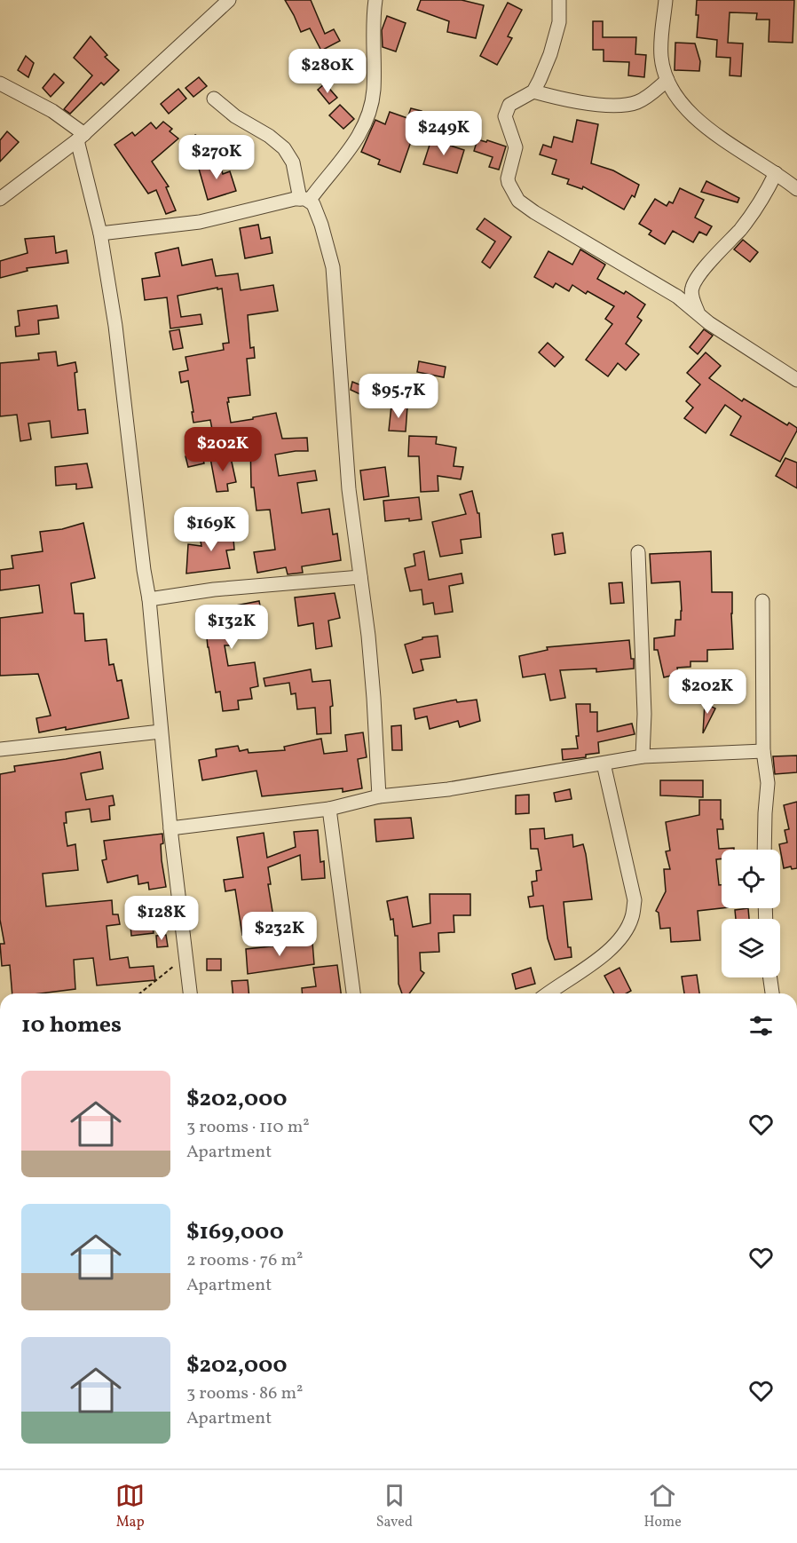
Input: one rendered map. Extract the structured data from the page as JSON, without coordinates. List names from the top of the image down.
{
  "page": {
    "price": [
      "$280K",
      "$249K",
      "$270K",
      "$95.7K",
      "$202K",
      "$169K",
      "$132K",
      "$202K",
      "$128K",
      "$232K"
    ],
    "heading": "10 homes",
    "list": [
      {
        "name": "$202,000",
        "note": "3 rooms · 110 m² · Apartment"
      },
      {
        "name": "$169,000",
        "note": "2 rooms · 76 m² · Apartment"
      },
      {
        "name": "$202,000",
        "note": "3 rooms · 86 m² · Apartment"
      }
    ],
    "tabs": ["Map", "Saved", "Home"]
  }
}
